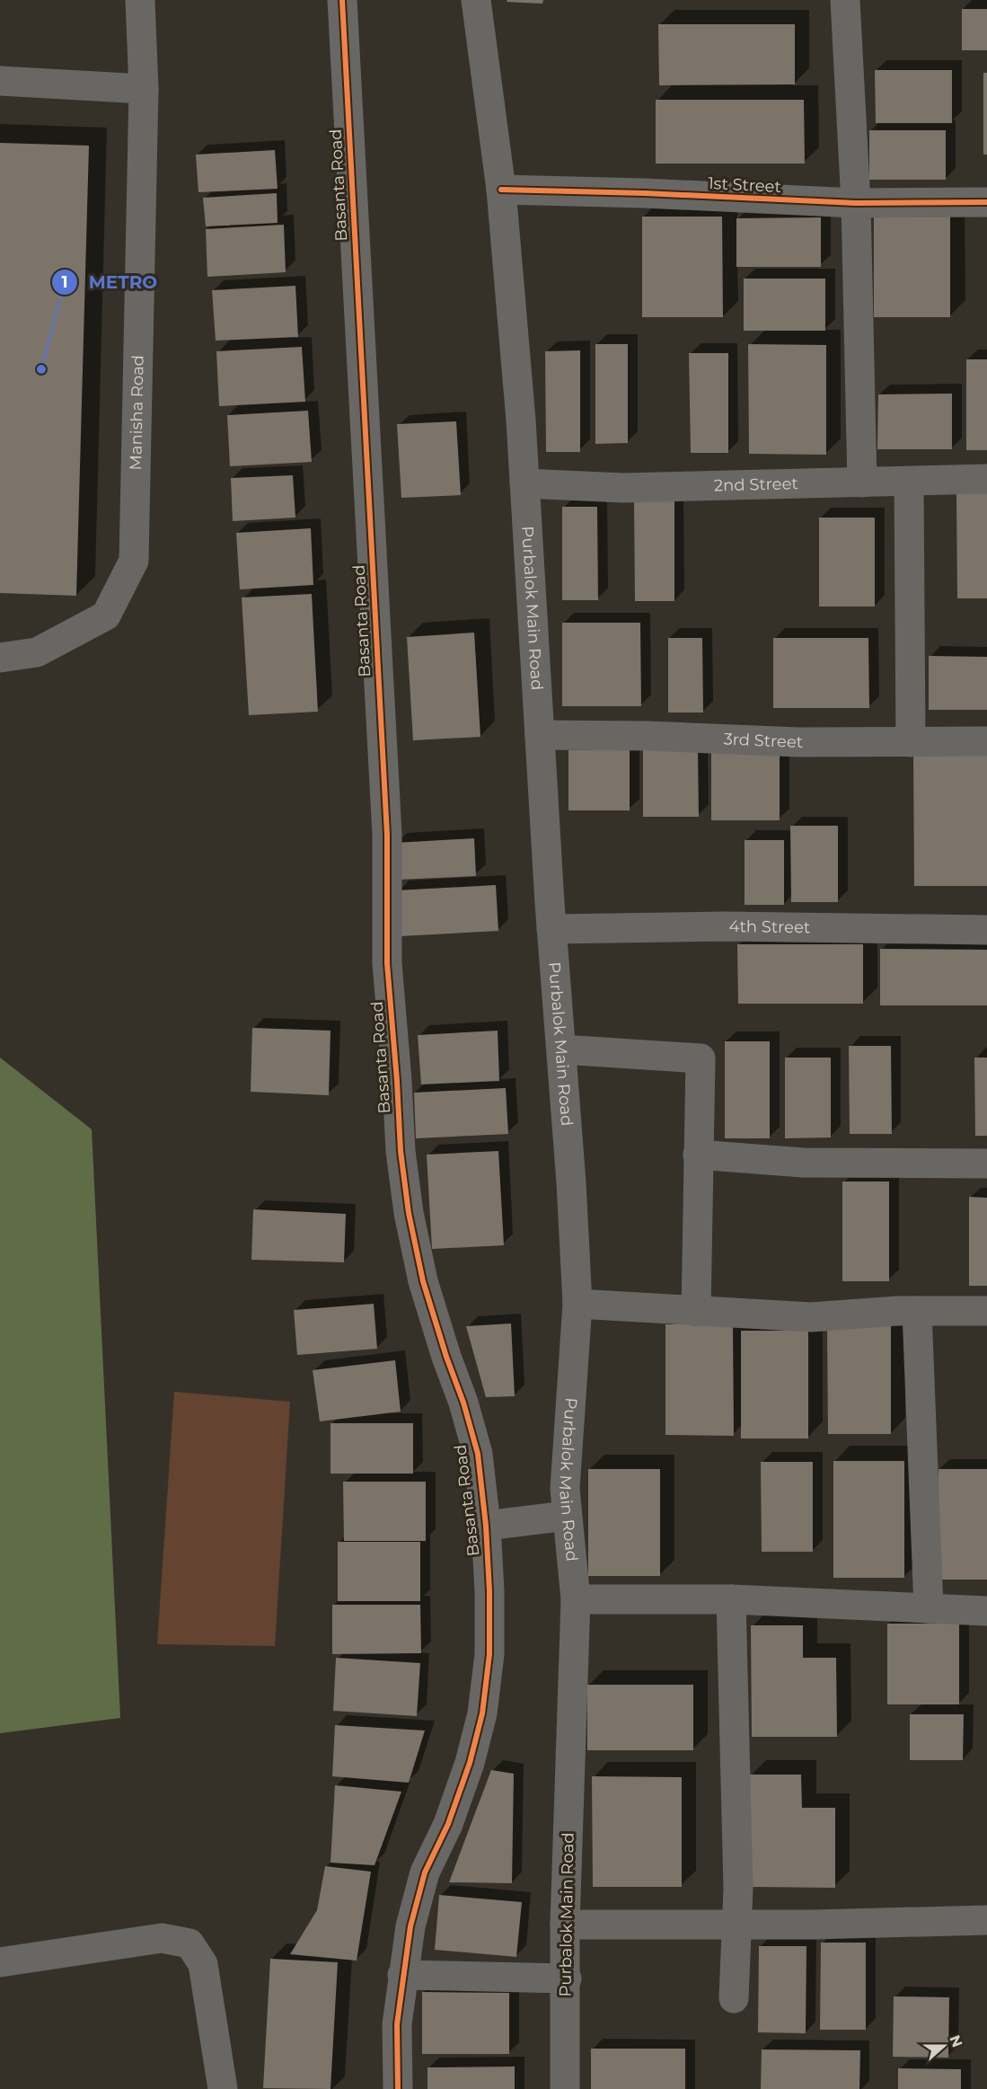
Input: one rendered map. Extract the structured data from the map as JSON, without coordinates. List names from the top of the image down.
{
  "streets": {
    "street": [
      "Basanta Road",
      "1st Street",
      "Manisha Road",
      "2nd Street",
      "Purbalok Main Road",
      "3rd Street",
      "4th Street"
    ]
  },
  "crossings": [
    ["1st Street", "Purbalok Main Road"],
    ["2nd Street", "Purbalok Main Road"],
    ["Purbalok Main Road", "3rd Street"],
    ["Purbalok Main Road", "4th Street"]
  ],
  "places": ["METRO"],
  "north": "right"
}
